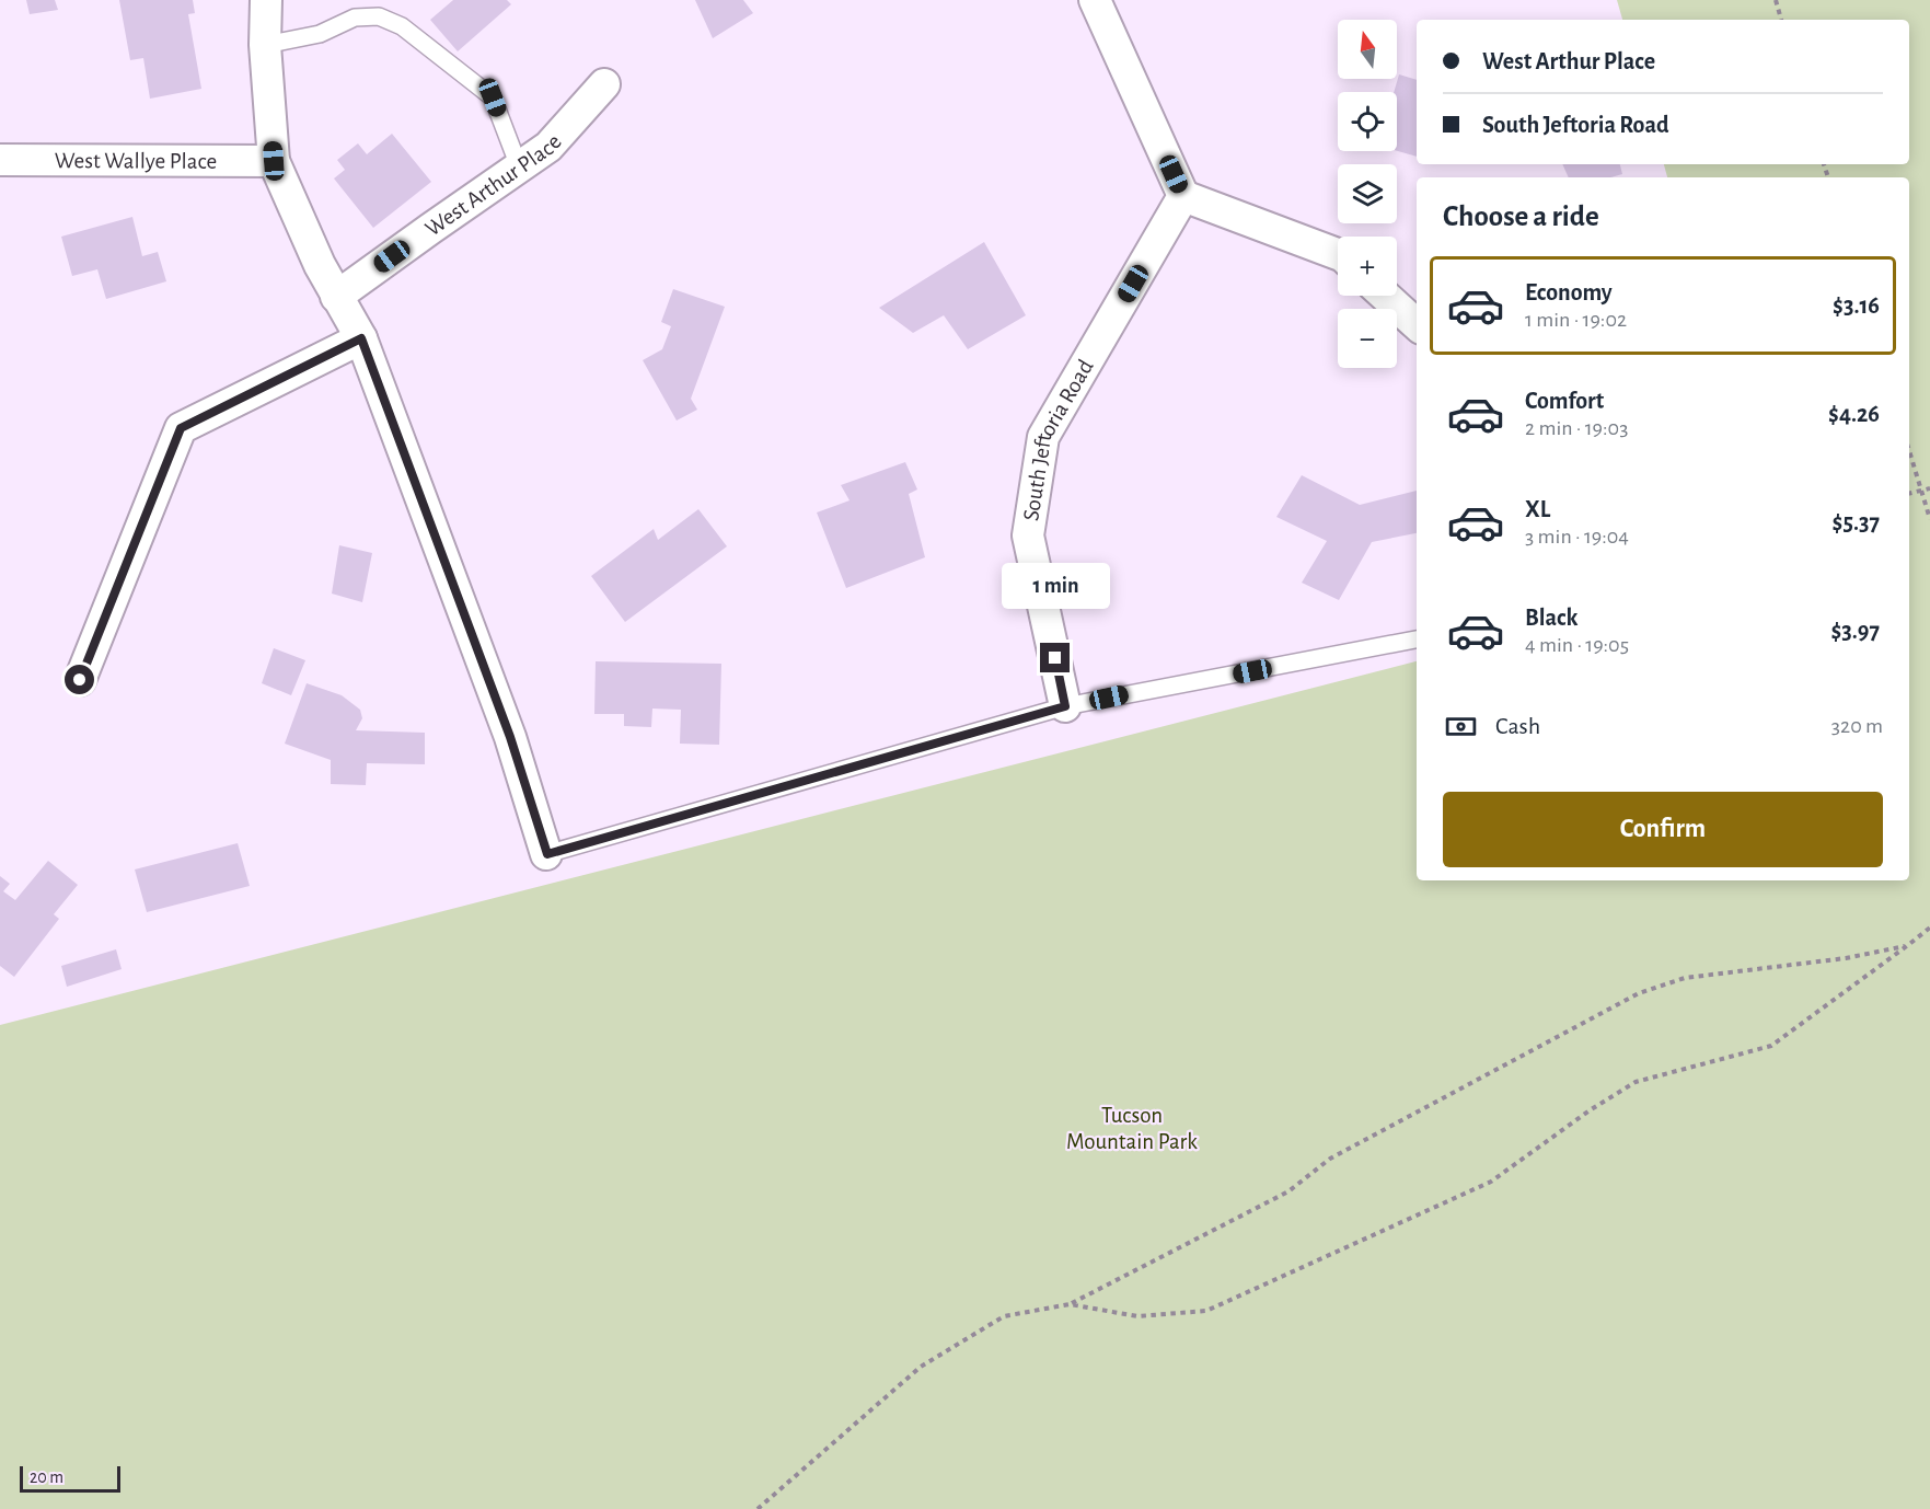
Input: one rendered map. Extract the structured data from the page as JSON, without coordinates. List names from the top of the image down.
{
  "streets": {
    "street": ["West Wallye Place", "West Arthur Place", "South Jeftoria Road"]
  },
  "parks": ["Tucson Mountain Park"],
  "scale_bar": "20 m",
  "north": "top",
  "page": {
    "map_buttons": ["+", "−"],
    "banner": ["West Arthur Place", "South Jeftoria Road"],
    "heading": "Choose a ride",
    "list": [
      {
        "name": "Economy",
        "note": "1 min · 19:02",
        "value": "$3.16"
      },
      {
        "name": "Comfort",
        "note": "2 min · 19:03",
        "value": "$4.26"
      },
      {
        "name": "XL",
        "note": "3 min · 19:04",
        "value": "$5.37"
      },
      {
        "name": "Black",
        "note": "4 min · 19:05",
        "value": "$3.97"
      }
    ],
    "bubble": "1 min",
    "pay": ["Cash", "320 m"],
    "buttons": "Confirm",
    "scale": "20 m"
  }
}
